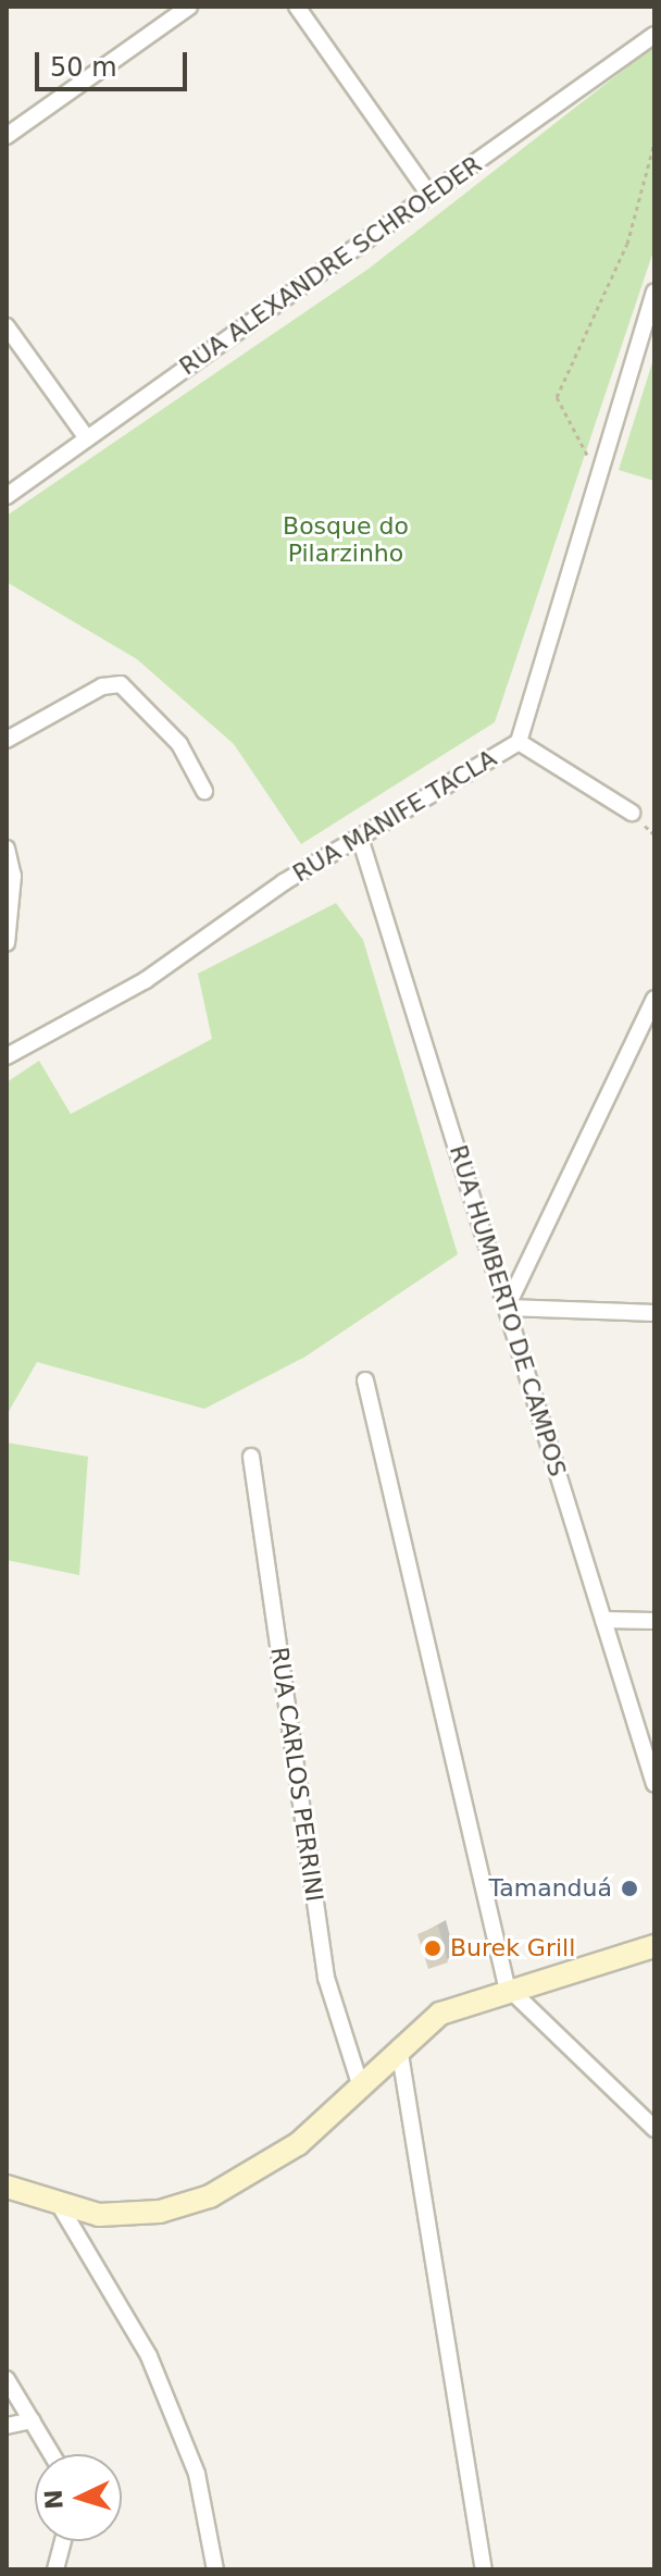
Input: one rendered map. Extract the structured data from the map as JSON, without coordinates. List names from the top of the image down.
{
  "streets": {
    "street": [
      "RUA ALEXANDRE SCHROEDER",
      "RUA MANIFE TACLA",
      "RUA HUMBERTO DE CAMPOS",
      "RUA CARLOS PERRINI"
    ]
  },
  "crossings": [
    ["RUA MANIFE TACLA", "RUA HUMBERTO DE CAMPOS"]
  ],
  "parks": ["Bosque do Pilarzinho"],
  "places": ["Tamanduá", "Burek Grill"],
  "scale_bar": "50 m",
  "north": "left"
}
